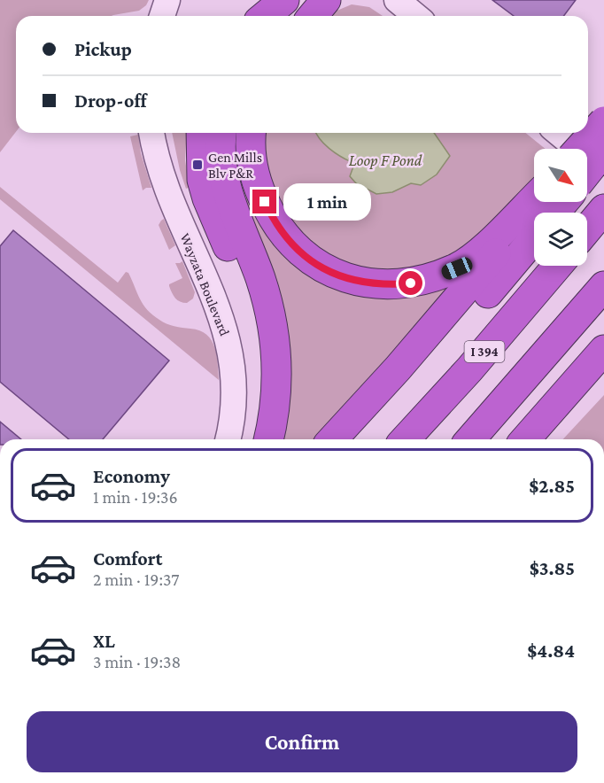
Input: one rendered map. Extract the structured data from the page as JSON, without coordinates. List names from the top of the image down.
{
  "streets": {
    "highway": ["I 394"],
    "street": ["Wayzata Boulevard"]
  },
  "water": ["Loop F Pond"],
  "places": {
    "transit": ["Gen Mills Blv P&R"]
  },
  "north": "bottom right",
  "page": {
    "banner": ["Pickup", "Drop-off"],
    "bubble": "1 min",
    "list": [
      {
        "name": "Economy",
        "note": "1 min · 19:36",
        "value": "$2.85"
      },
      {
        "name": "Comfort",
        "note": "2 min · 19:37",
        "value": "$3.85"
      },
      {
        "name": "XL",
        "note": "3 min · 19:38",
        "value": "$4.84"
      }
    ],
    "buttons": "Confirm"
  }
}
